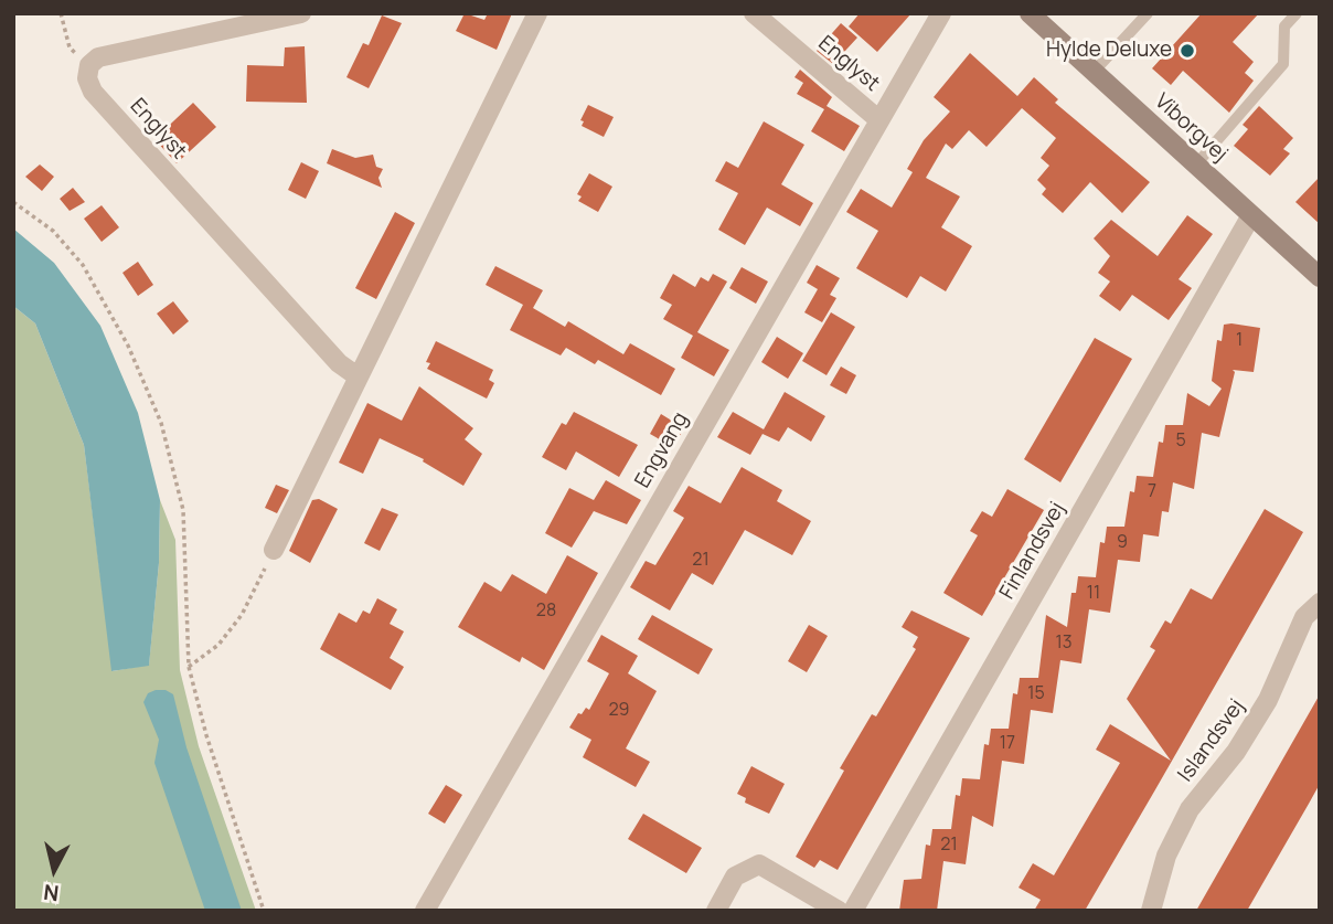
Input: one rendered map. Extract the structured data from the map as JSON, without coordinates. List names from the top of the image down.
{
  "streets": {
    "street": [
      "Englyst",
      "Viborgvej",
      "Engvang",
      "Finlandsvej",
      "Islandsvej"
    ]
  },
  "crossings": [
    ["Englyst", "Engvang"],
    ["Viborgvej", "Finlandsvej"]
  ],
  "places": ["Hylde Deluxe"],
  "house_numbers": [
    "1",
    "5",
    "7",
    "9",
    "21",
    "11",
    "28",
    "13",
    "15",
    "29",
    "17",
    "21"
  ],
  "north": "bottom"
}
